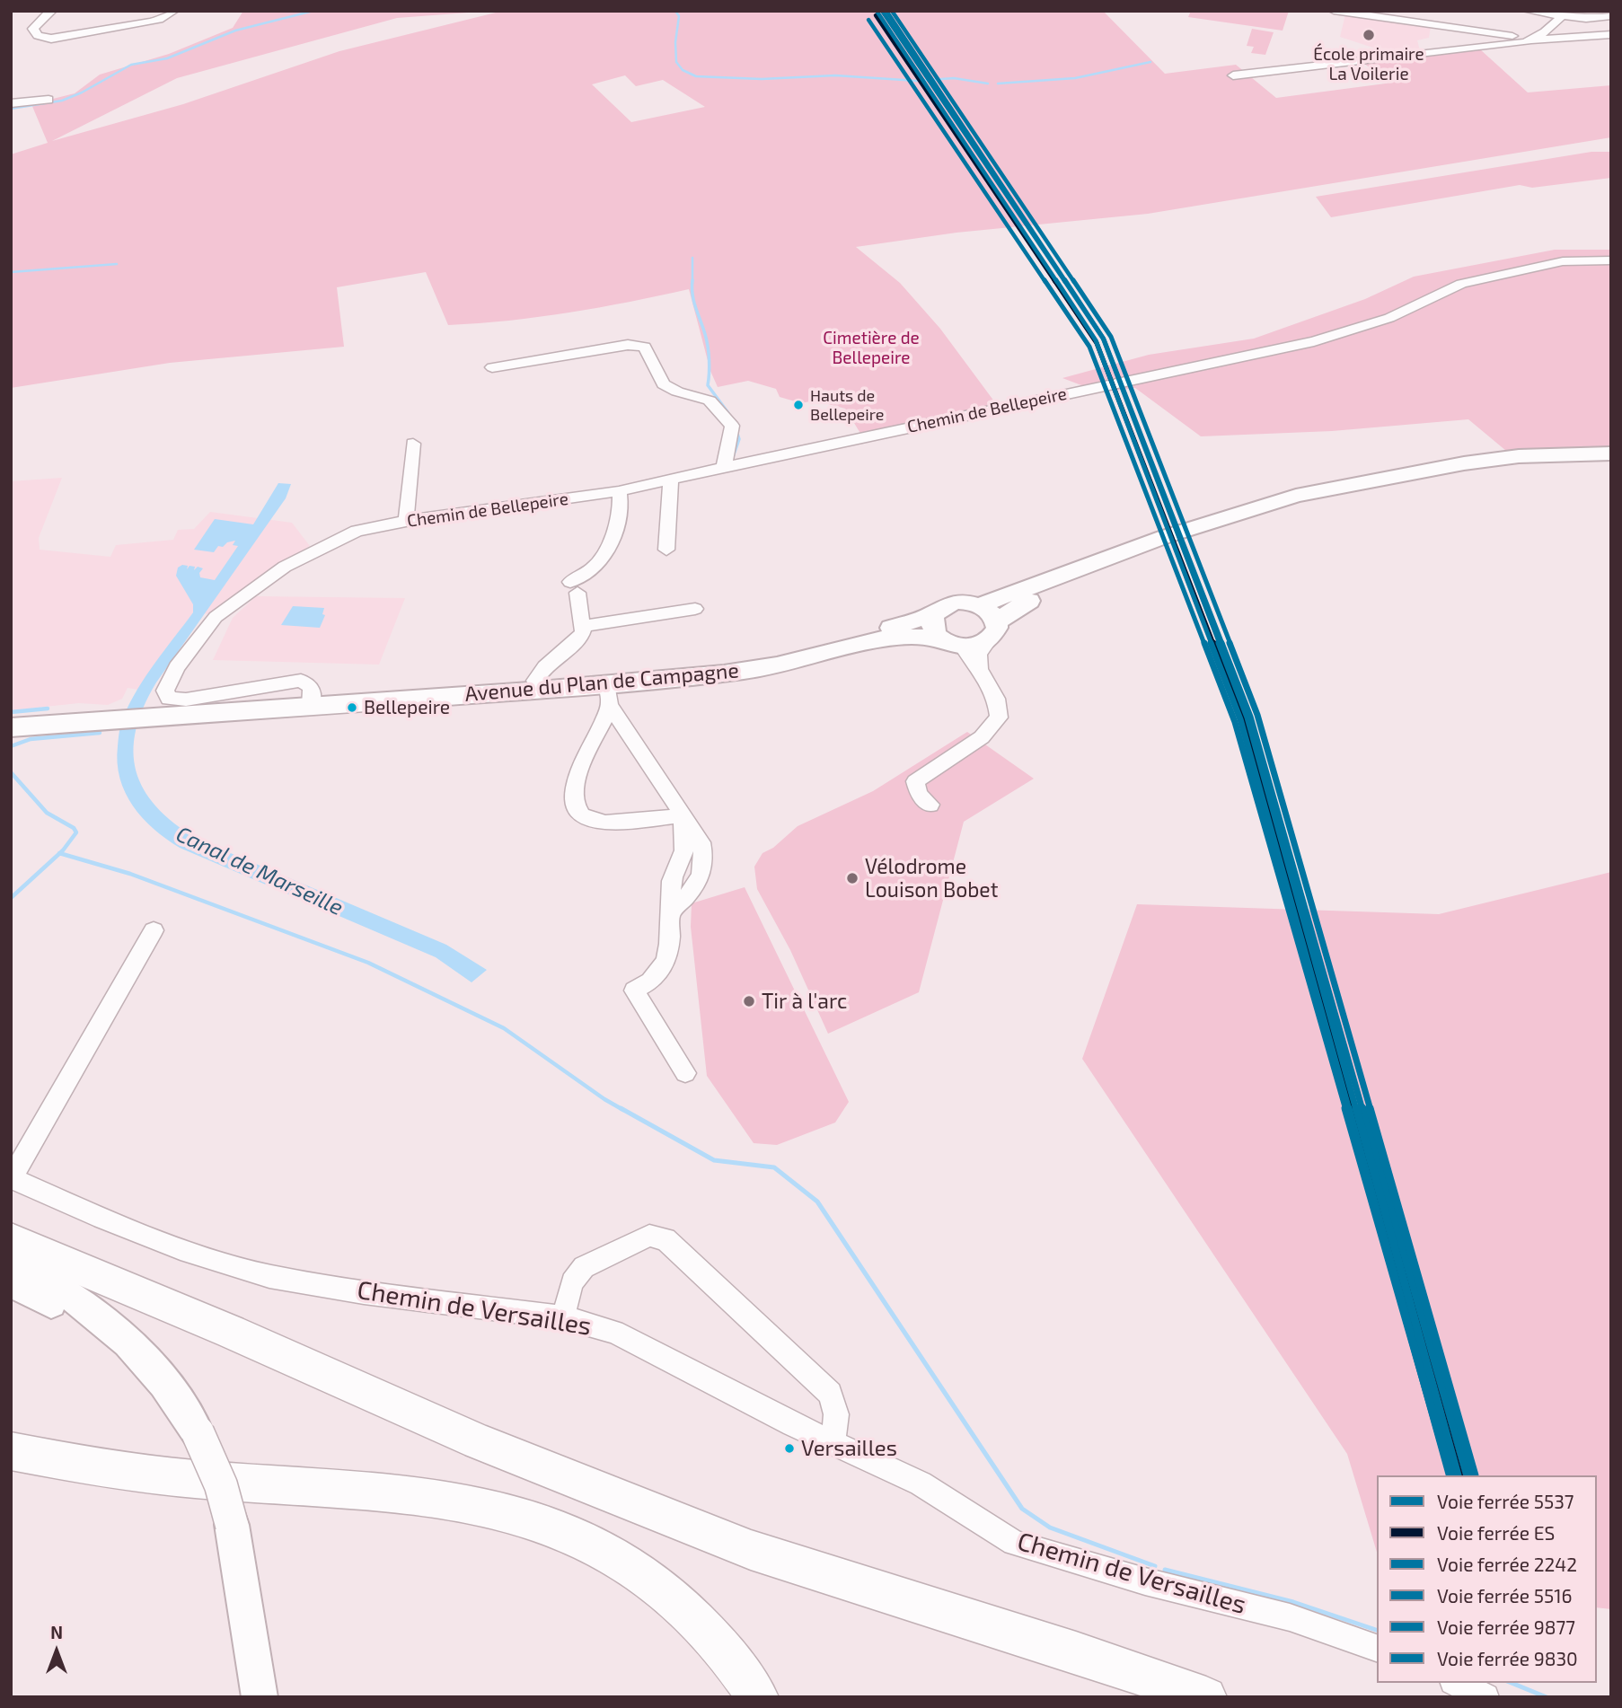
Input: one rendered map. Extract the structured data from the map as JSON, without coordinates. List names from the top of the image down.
{
  "streets": {
    "main road": ["Avenue du Plan de Campagne"],
    "street": ["Chemin de Bellepeire", "Chemin de Versailles"]
  },
  "crossings": [
    ["Chemin de Bellepeire", "Avenue du Plan de Campagne"]
  ],
  "water": ["Canal de Marseille"],
  "parks": ["Cimetière de Bellepeire"],
  "places": [
    "École primaire La Voilerie",
    "Hauts de Bellepeire",
    "Bellepeire",
    "Vélodrome Louison Bobet",
    "Tir à l'arc",
    "Versailles"
  ],
  "lines": [
    "rail line 5537",
    "rail line 2242",
    "rail line 5516",
    "rail line 9877",
    "rail line ES",
    "rail line 9830"
  ],
  "legend": [
    "Voie ferrée 5537",
    "Voie ferrée ES",
    "Voie ferrée 2242",
    "Voie ferrée 5516",
    "Voie ferrée 9877",
    "Voie ferrée 9830"
  ],
  "north": "top"
}
